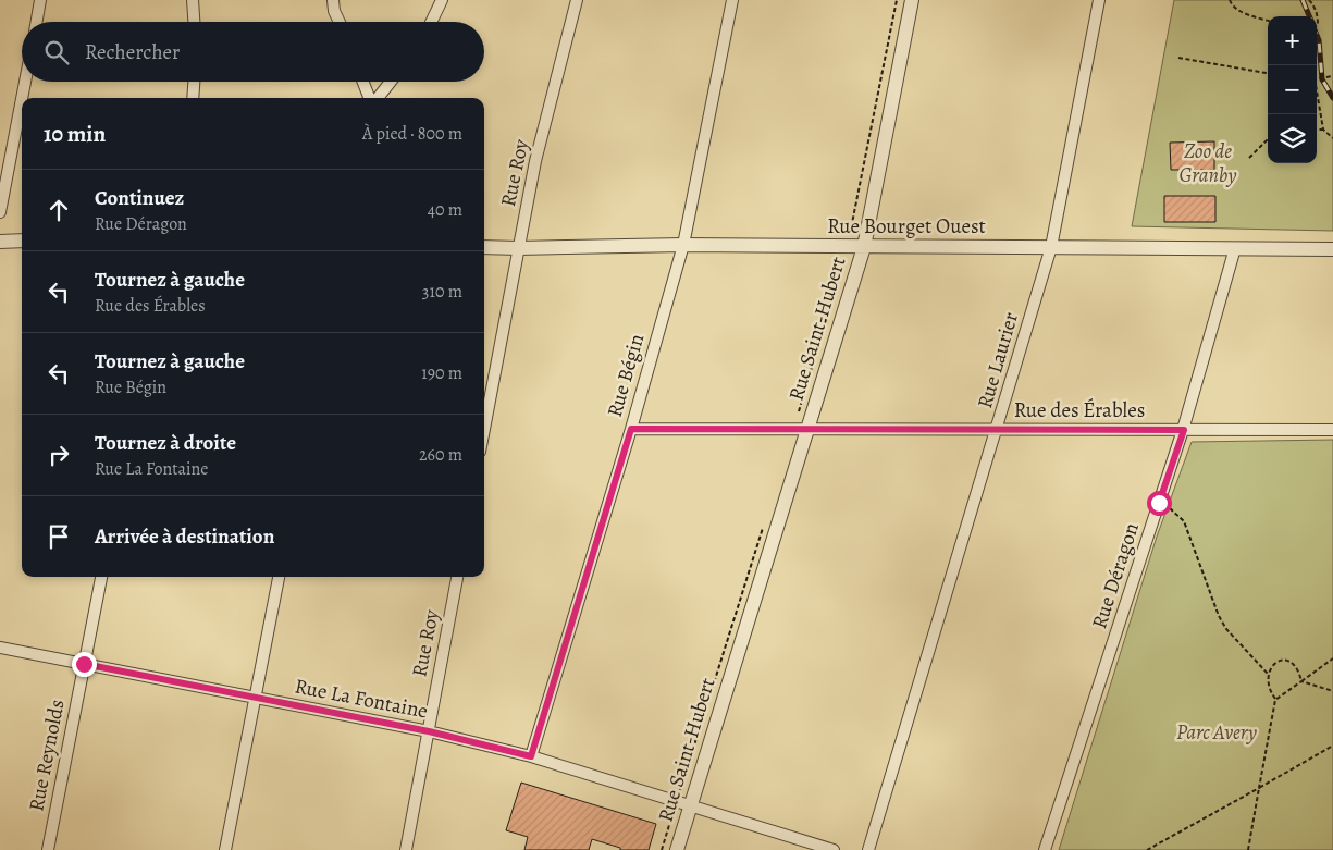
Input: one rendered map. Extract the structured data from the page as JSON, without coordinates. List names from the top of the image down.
{
  "streets": {
    "street": [
      "Rue Roy",
      "Rue Bourget Ouest",
      "Rue Saint-Hubert",
      "Rue Laurier",
      "Rue Bégin",
      "Rue des Érables",
      "Rue Déragon",
      "Rue La Fontaine",
      "Rue Reynolds"
    ]
  },
  "crossings": [
    ["Rue Roy", "Rue Bourget Ouest"],
    ["Rue Roy", "Rue La Fontaine"],
    ["Rue Bourget Ouest", "Rue Saint-Hubert"],
    ["Rue Bourget Ouest", "Rue Laurier"],
    ["Rue Bourget Ouest", "Rue Bégin"],
    ["Rue Bourget Ouest", "Rue Déragon"],
    ["Rue Saint-Hubert", "Rue des Érables"],
    ["Rue Saint-Hubert", "Rue La Fontaine"],
    ["Rue Laurier", "Rue des Érables"],
    ["Rue Bégin", "Rue des Érables"],
    ["Rue Bégin", "Rue La Fontaine"],
    ["Rue des Érables", "Rue Déragon"],
    ["Rue La Fontaine", "Rue Reynolds"]
  ],
  "parks": ["Zoo de Granby", "Parc Avery"],
  "page": {
    "map_buttons": ["+", "−"],
    "search": "Rechercher",
    "heading": ["10 min", "À pied · 800 m"],
    "list": [
      ["Continuez", "Rue Déragon", "40 m"],
      ["Tournez à gauche", "Rue des Érables", "310 m"],
      ["Tournez à gauche", "Rue Bégin", "190 m"],
      ["Tournez à droite", "Rue La Fontaine", "260 m"],
      "Arrivée à destination"
    ]
  }
}
